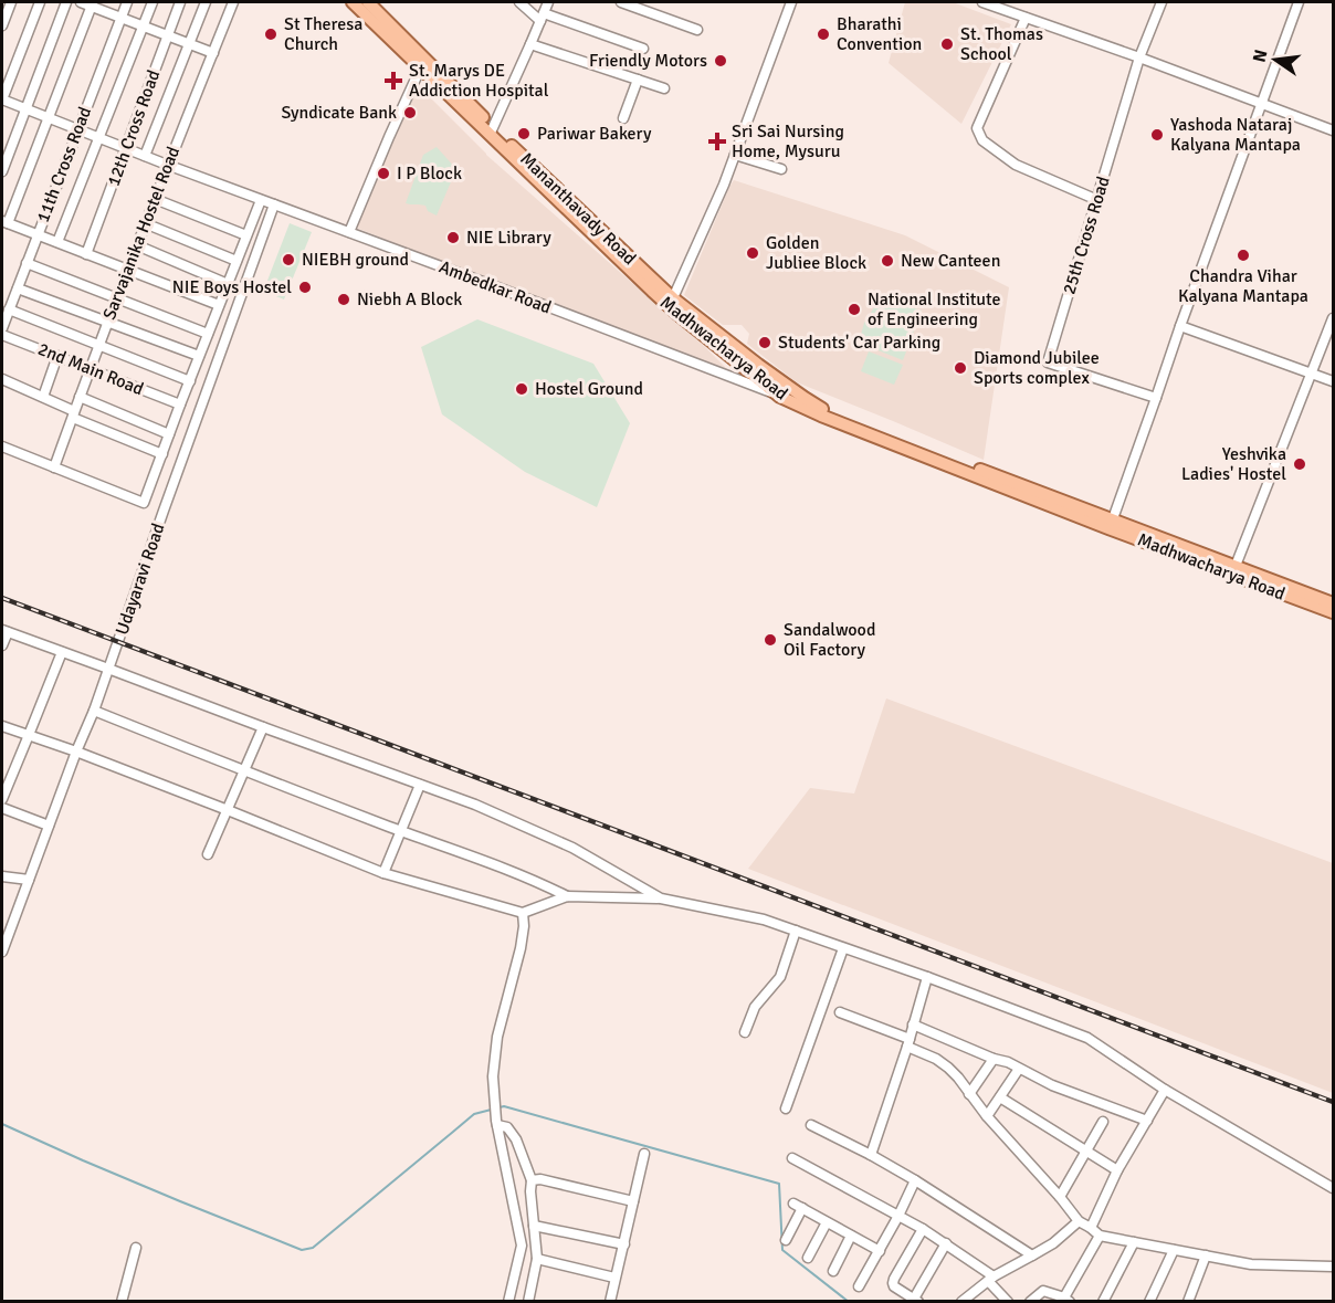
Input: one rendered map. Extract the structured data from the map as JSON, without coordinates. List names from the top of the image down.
{
  "streets": {
    "main road": ["Mananthavady Road", "Madhwacharya Road"],
    "street": [
      "12th Cross Road",
      "11th Cross Road",
      "Sarvajanika Hostel Road",
      "25th Cross Road",
      "Ambedkar Road",
      "2nd Main Road",
      "Udayaravi Road"
    ]
  },
  "crossings": [
    ["12th Cross Road", "Ambedkar Road"],
    ["11th Cross Road", "Ambedkar Road"],
    ["Mananthavady Road", "Ambedkar Road"],
    ["Mananthavady Road", "Madhwacharya Road"],
    ["Sarvajanika Hostel Road", "Ambedkar Road"],
    ["Sarvajanika Hostel Road", "2nd Main Road"],
    ["Ambedkar Road", "Madhwacharya Road"],
    ["Ambedkar Road", "Udayaravi Road"]
  ],
  "places": {
    "other": [
      "St Theresa Church",
      "Bharathi Convention",
      "St. Thomas School",
      "Friendly Motors",
      "Syndicate Bank",
      "Pariwar Bakery",
      "Yashoda Nataraj Kalyana Mantapa",
      "I P Block",
      "NIE Library",
      "Golden Jubliee Block",
      "Chandra Vihar Kalyana Mantapa",
      "NIEBH ground",
      "New Canteen",
      "NIE Boys Hostel",
      "Niebh A Block",
      "National Institute of Engineering",
      "Students' Car Parking",
      "Diamond Jubilee Sports complex",
      "Hostel Ground",
      "Yeshvika Ladies' Hostel",
      "Sandalwood Oil Factory"
    ],
    "health": ["St. Marys DE Addiction Hospital", "Sri Sai Nursing Home, Mysuru"]
  },
  "north": "left"
}
